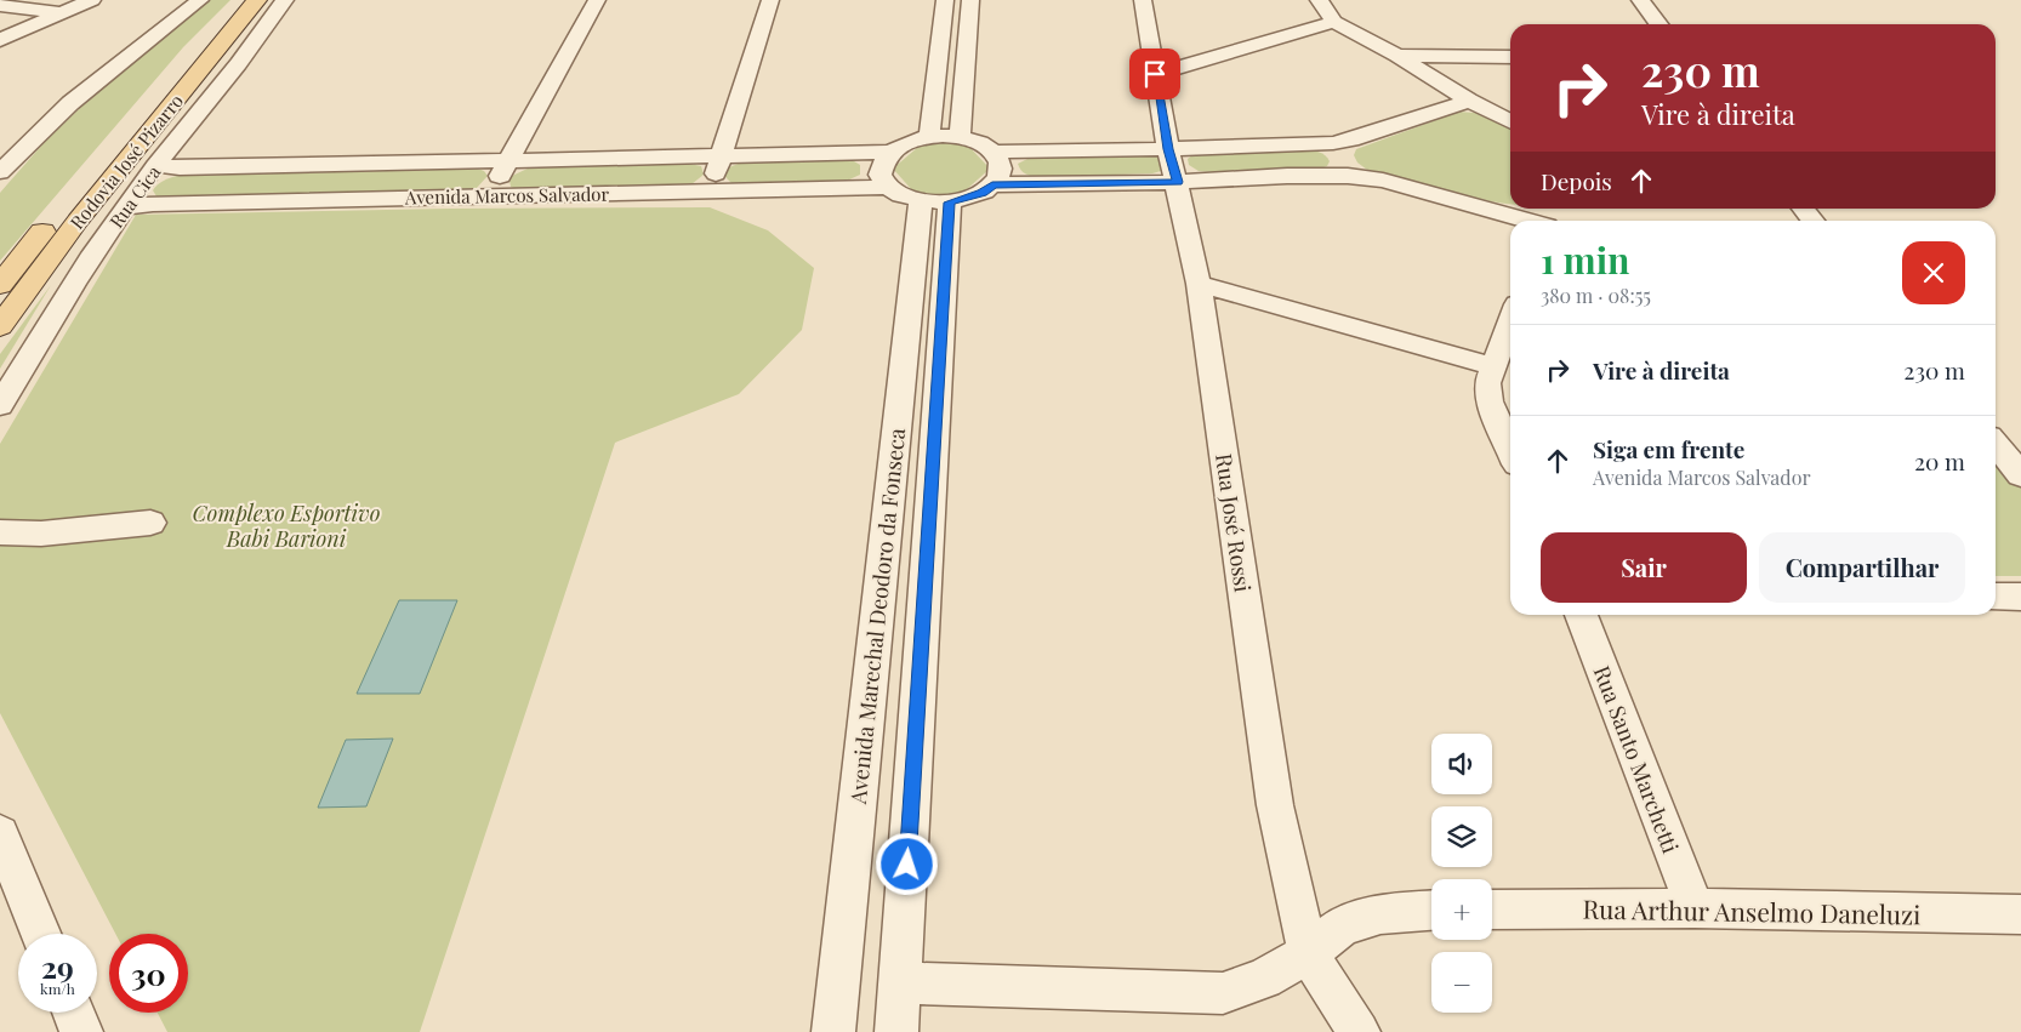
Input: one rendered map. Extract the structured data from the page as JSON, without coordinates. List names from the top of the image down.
{
  "streets": {
    "main road": ["Rodovia José Pizarro"],
    "street": [
      "Avenida Marcos Salvador",
      "Rua Cica",
      "Rua José Rossi",
      "Avenida Marechal Deodoro da Fonseca",
      "Rua Santo Marchetti",
      "Rua Arthur Anselmo Daneluzi"
    ]
  },
  "crossings": [
    ["Avenida Marcos Salvador", "Rua Cica"],
    ["Avenida Marcos Salvador", "Avenida Marechal Deodoro da Fonseca"],
    ["Rua Santo Marchetti", "Rua Arthur Anselmo Daneluzi"]
  ],
  "parks": ["Complexo Esportivo Babi Barioni"],
  "page": {
    "turn": ["230 m", "Vire à direita"],
    "then": "Depois",
    "heading": ["1 min", "380 m · 08:55"],
    "list": [
      {
        "name": "Vire à direita",
        "value": "230 m"
      },
      {
        "name": "Siga em frente",
        "note": "Avenida Marcos Salvador",
        "value": "20 m"
      }
    ],
    "buttons": ["Sair", "Compartilhar"],
    "map_buttons": ["+", "−"],
    "speed": "29 km/h",
    "limit": "30"
  }
}
